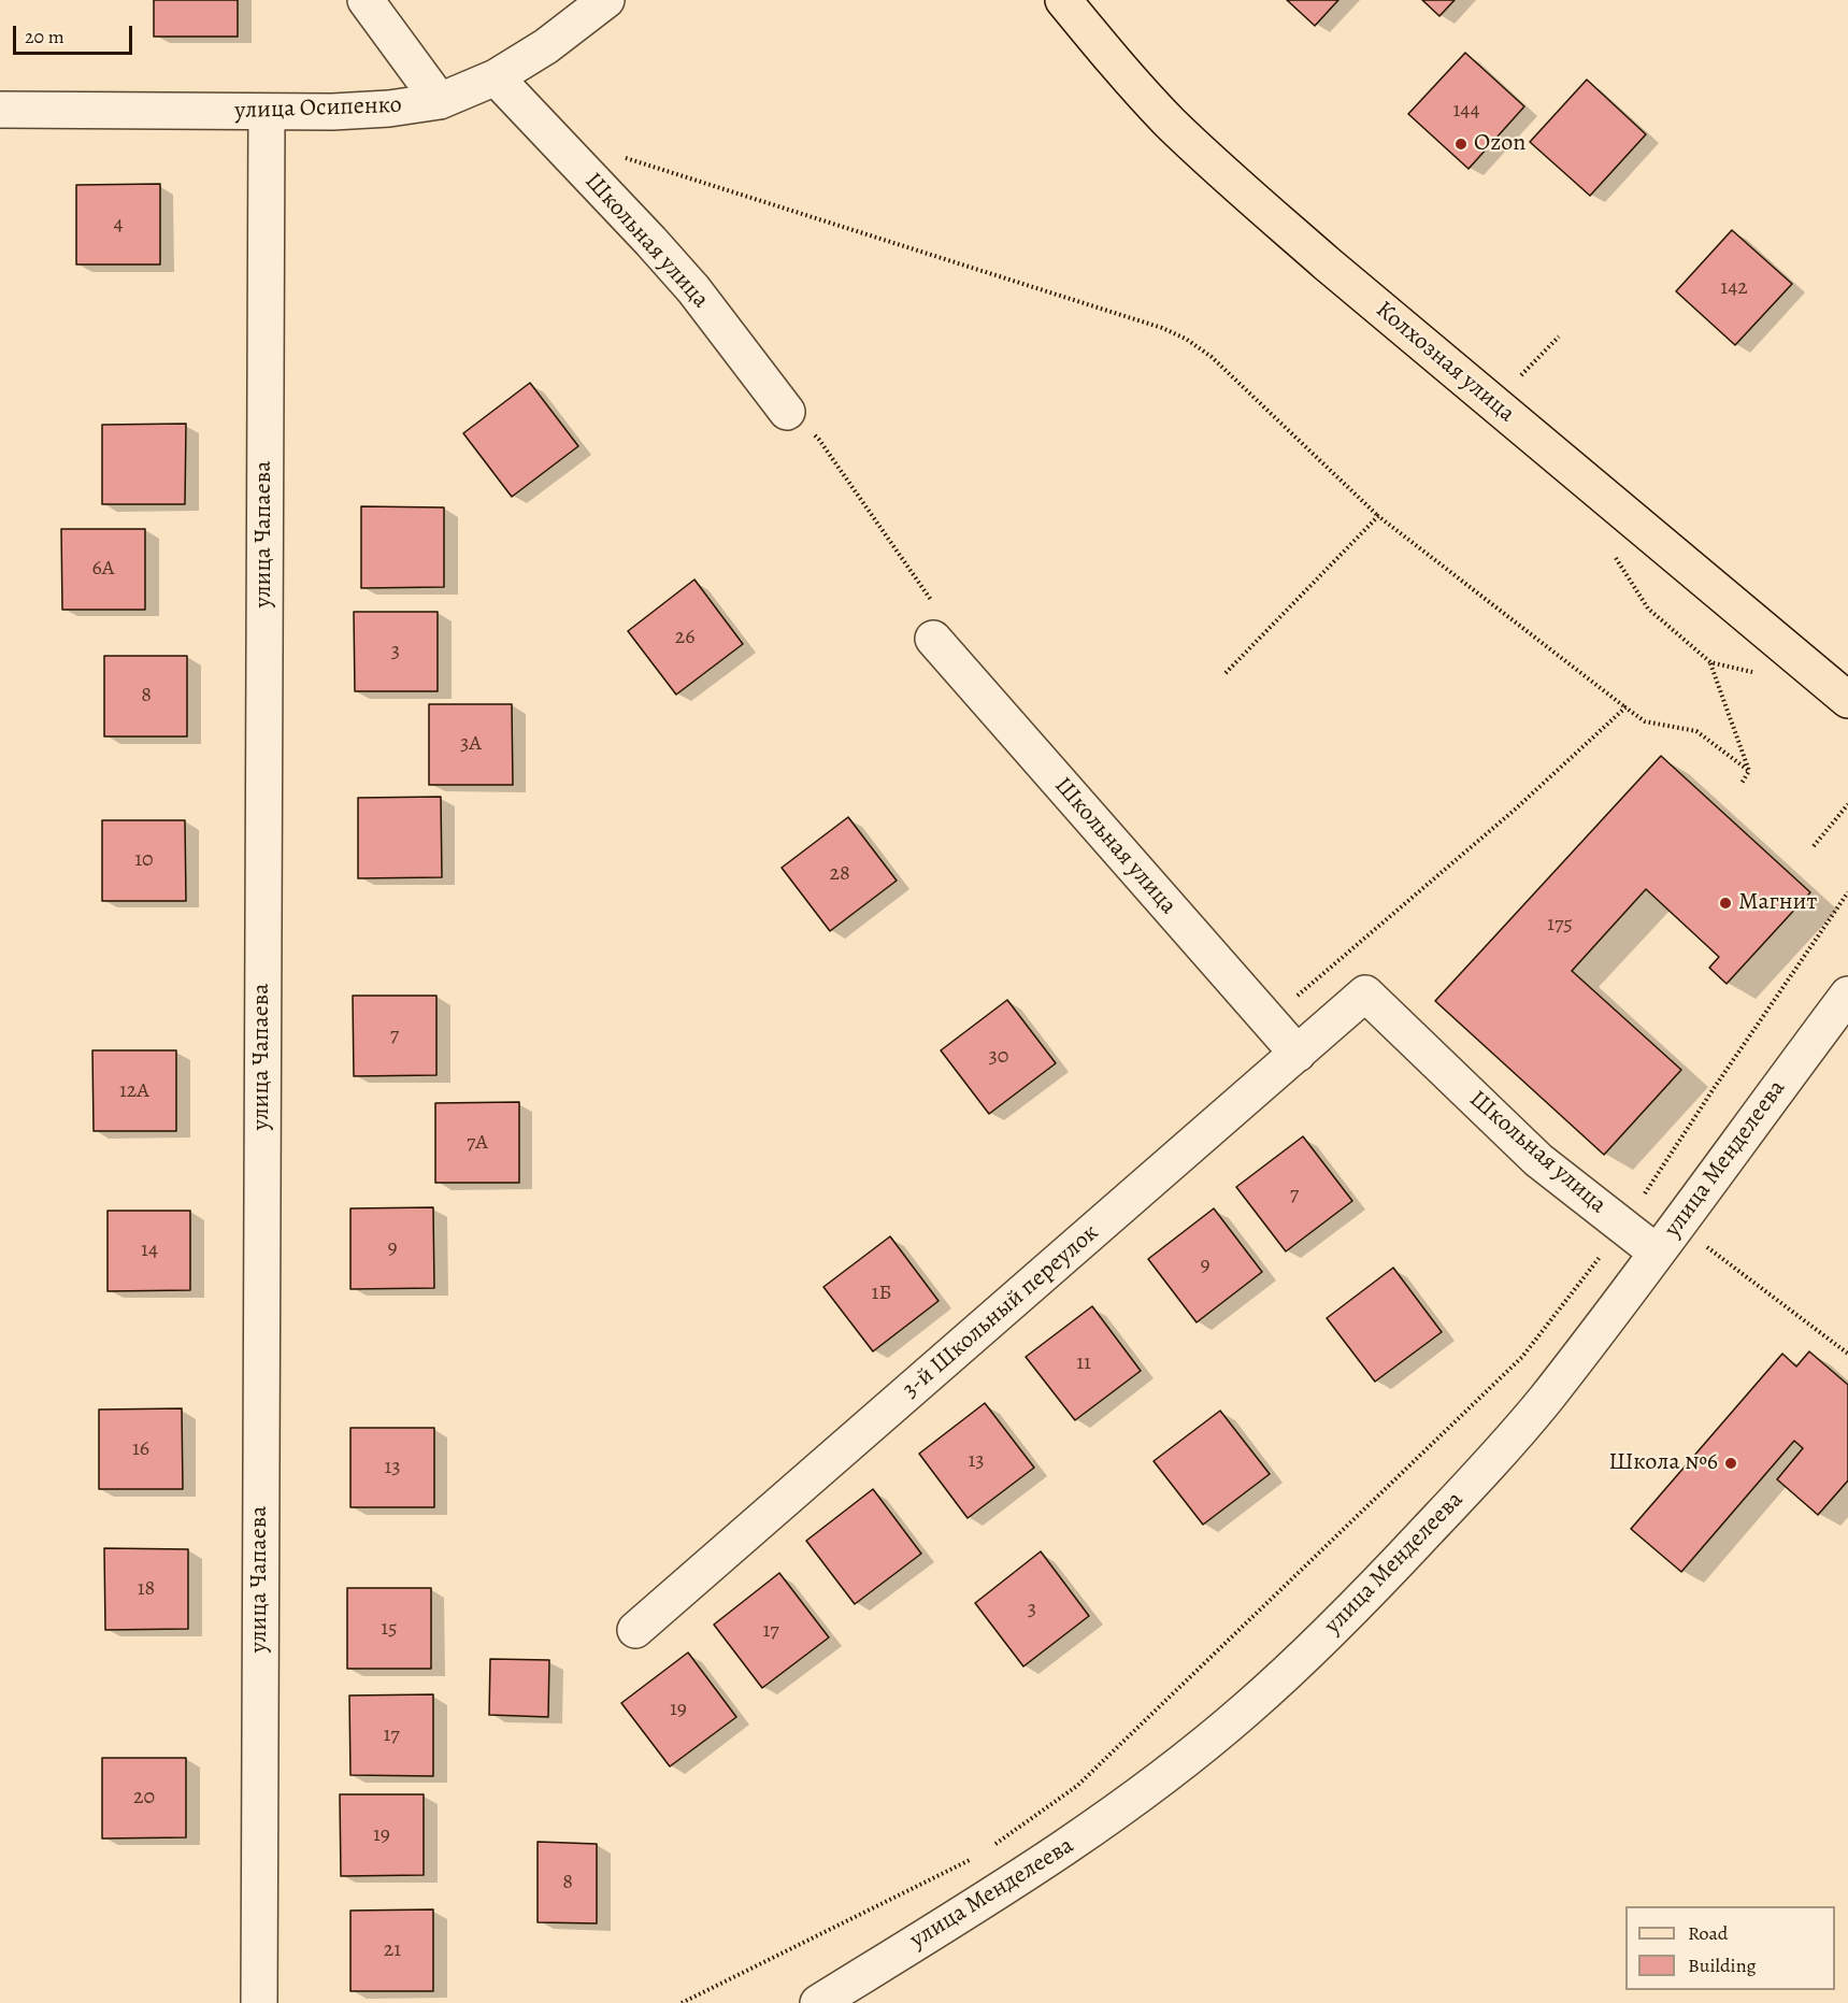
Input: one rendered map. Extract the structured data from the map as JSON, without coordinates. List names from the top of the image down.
{
  "streets": {
    "main road": ["Колхозная улица"],
    "street": [
      "улица Осипенко",
      "Школьная улица",
      "улица Чапаева",
      "улица Менделеева",
      "3-й Школьный переулок"
    ]
  },
  "crossings": [
    ["улица Осипенко", "Школьная улица"],
    ["улица Осипенко", "улица Чапаева"],
    ["Школьная улица", "улица Менделеева"],
    ["Школьная улица", "3-й Школьный переулок"]
  ],
  "places": ["Ozon", "Магнит", "Школа №6"],
  "house_numbers": [
    "144",
    "4",
    "142",
    "6А",
    "26",
    "3",
    "8",
    "3А",
    "10",
    "28",
    "175",
    "7",
    "30",
    "12А",
    "7А",
    "7",
    "9",
    "14",
    "9",
    "1Б",
    "11",
    "16",
    "13",
    "13",
    "18",
    "3",
    "15",
    "17",
    "19",
    "17",
    "20",
    "19",
    "8",
    "21"
  ],
  "legend": ["Road", "Building"],
  "scale_bar": "20 m"
}
